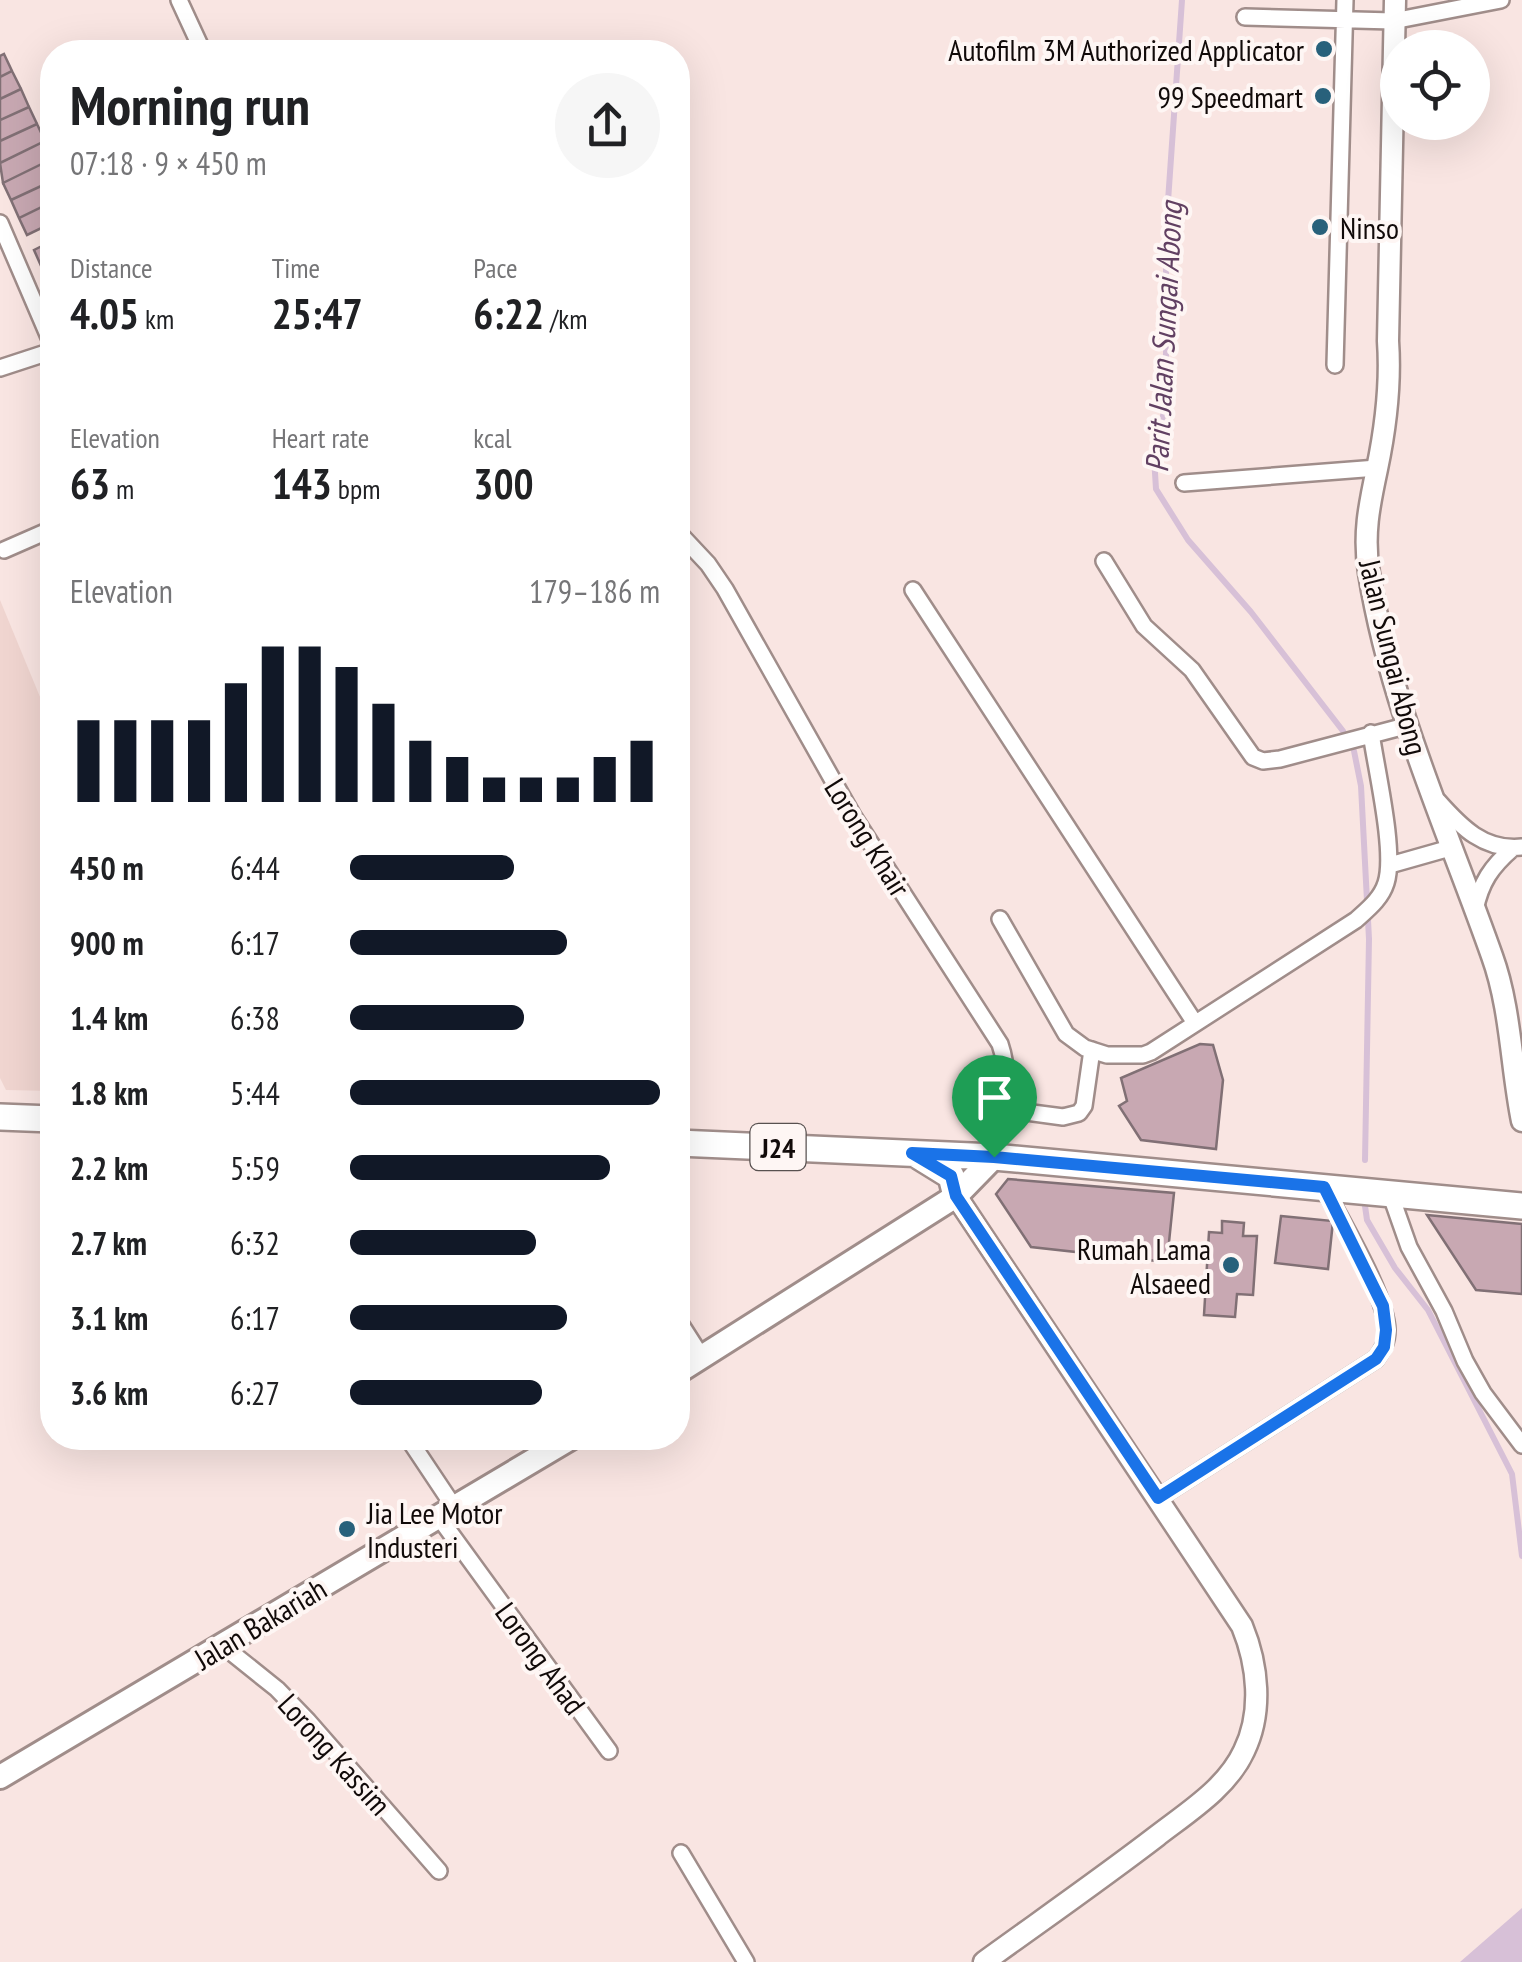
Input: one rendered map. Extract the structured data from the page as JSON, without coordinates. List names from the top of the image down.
{
  "streets": {
    "main road": ["J24", "Jalan Bakariah"],
    "street": [
      "Jalan Sungai Abong",
      "Lorong Khair",
      "Lorong Ahad",
      "Lorong Kassim"
    ]
  },
  "crossings": [
    ["Lorong Khair", "J24"],
    ["Jalan Bakariah", "Lorong Ahad"],
    ["Jalan Bakariah", "Lorong Kassim"]
  ],
  "water": ["Parit Jalan Sungai Abong"],
  "places": [
    "Autofilm 3M Authorized Applicator",
    "99 Speedmart",
    "Ninso",
    "Rumah Lama Alsaeed",
    "Jia Lee Motor Industeri"
  ],
  "page": {
    "heading": ["Morning run", "07:18 · 9 × 450 m"],
    "stats": [
      ["Distance", "4.05 km"],
      ["Time", "25:47"],
      ["Pace", "6:22 /km"],
      ["Elevation", "63 m"],
      ["Heart rate", "143 bpm"],
      ["kcal", "300"]
    ],
    "chart": ["Elevation", "179–186 m"],
    "list": [
      {
        "name": "450 m",
        "note": "6:44"
      },
      {
        "name": "900 m",
        "note": "6:17"
      },
      {
        "name": "1.4 km",
        "note": "6:38"
      },
      {
        "name": "1.8 km",
        "note": "5:44"
      },
      {
        "name": "2.2 km",
        "note": "5:59"
      },
      {
        "name": "2.7 km",
        "note": "6:32"
      },
      {
        "name": "3.1 km",
        "note": "6:17"
      },
      {
        "name": "3.6 km",
        "note": "6:27"
      }
    ]
  }
}
